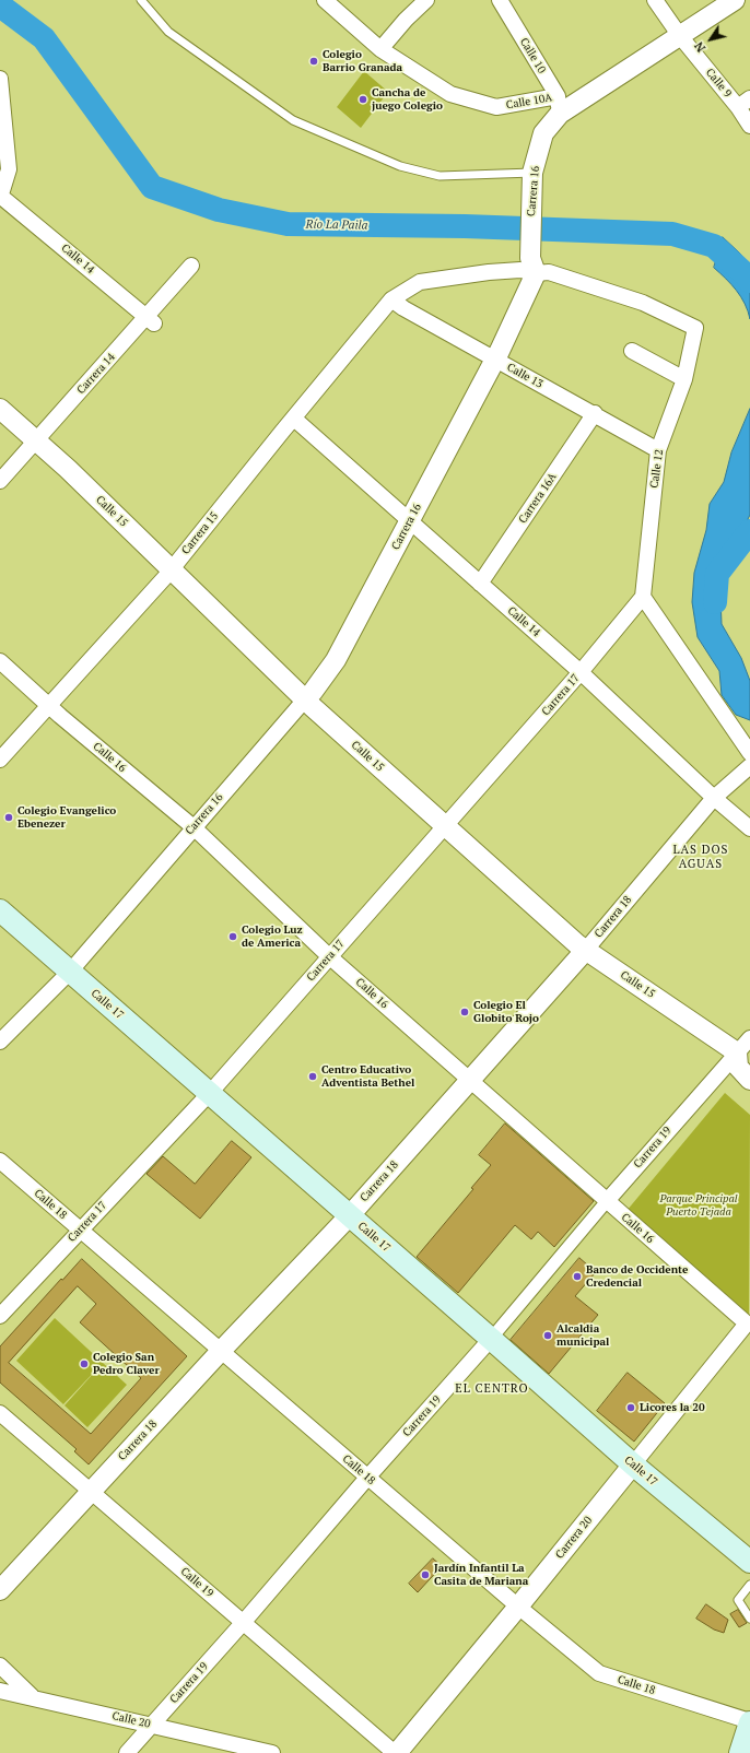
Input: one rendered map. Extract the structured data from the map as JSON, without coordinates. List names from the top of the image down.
{
  "streets": {
    "main road": ["Calle 17"],
    "street": [
      "Calle 10",
      "Calle 9",
      "Calle 10A",
      "Carrera 16",
      "Calle 14",
      "Carrera 14",
      "Calle 13",
      "Calle 12",
      "Carrera 16A",
      "Calle 15",
      "Carrera 15",
      "Carrera 17",
      "Calle 16",
      "Carrera 18",
      "Carrera 19",
      "Calle 18",
      "Carrera 20",
      "Calle 19",
      "Calle 20"
    ]
  },
  "crossings": [
    ["Calle 10", "Calle 10A"],
    ["Calle 10", "Carrera 16"],
    ["Calle 9", "Carrera 16"],
    ["Calle 10A", "Carrera 16"],
    ["Carrera 16", "Calle 14"],
    ["Carrera 16", "Calle 13"],
    ["Carrera 16", "Calle 12"],
    ["Carrera 16", "Calle 15"],
    ["Carrera 16", "Carrera 15"],
    ["Carrera 16", "Calle 16"],
    ["Carrera 16", "Calle 17"],
    ["Calle 14", "Carrera 14"],
    ["Calle 14", "Carrera 16A"],
    ["Calle 14", "Carrera 15"],
    ["Calle 14", "Carrera 17"],
    ["Calle 14", "Carrera 18"],
    ["Carrera 14", "Calle 15"],
    ["Calle 13", "Calle 12"],
    ["Calle 13", "Carrera 16A"],
    ["Calle 13", "Carrera 15"],
    ["Calle 12", "Carrera 15"],
    ["Calle 12", "Carrera 17"],
    ["Calle 15", "Carrera 15"],
    ["Calle 15", "Carrera 17"],
    ["Calle 15", "Carrera 18"],
    ["Calle 15", "Carrera 19"],
    ["Carrera 15", "Calle 16"],
    ["Carrera 17", "Calle 16"],
    ["Carrera 17", "Calle 17"],
    ["Carrera 17", "Calle 18"],
    ["Calle 16", "Carrera 18"],
    ["Calle 16", "Carrera 19"],
    ["Calle 16", "Carrera 20"],
    ["Carrera 18", "Calle 17"],
    ["Carrera 18", "Calle 18"],
    ["Carrera 18", "Calle 19"],
    ["Calle 17", "Carrera 19"],
    ["Calle 17", "Carrera 20"],
    ["Carrera 19", "Calle 18"],
    ["Carrera 19", "Calle 19"],
    ["Carrera 19", "Calle 20"],
    ["Calle 18", "Carrera 20"],
    ["Carrera 20", "Calle 19"]
  ],
  "districts": ["LAS DOS AGUAS", "EL CENTRO"],
  "water": ["Río La Paila"],
  "parks": ["Parque Principal Puerto Tejada"],
  "places": [
    "Colegio Barrio Granada",
    "Cancha de juego Colegio",
    "Colegio Evangelico Ebenezer",
    "Colegio Luz de America",
    "Colegio El Globito Rojo",
    "Centro Educativo Adventista Bethel",
    "Banco de Occidente Credencial",
    "Alcaldia municipal",
    "Colegio San Pedro Claver",
    "Licores la 20",
    "Jardín Infantil La Casita de Mariana"
  ],
  "north": "bottom left"
}
